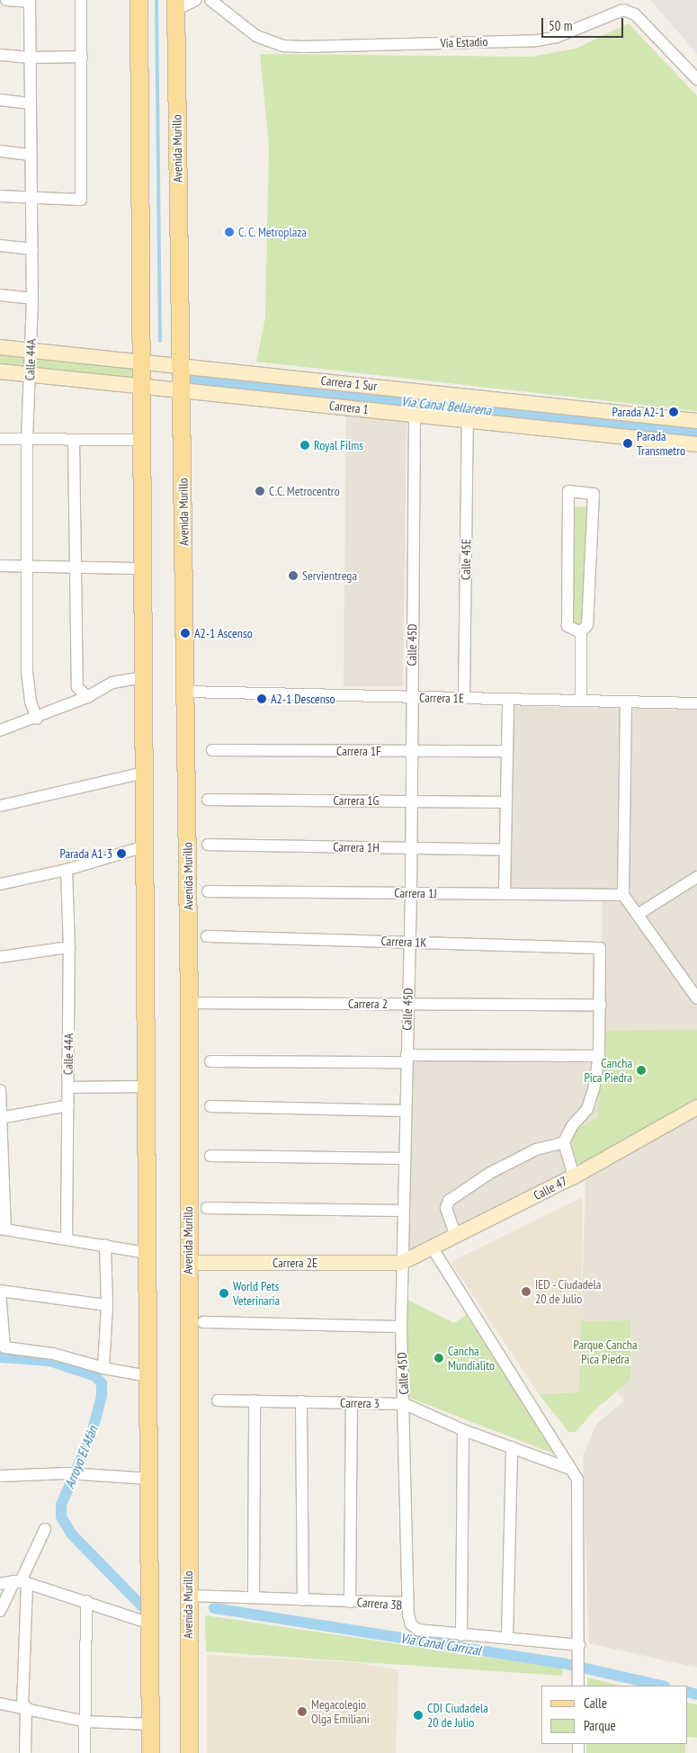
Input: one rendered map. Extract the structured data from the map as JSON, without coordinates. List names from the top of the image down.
{
  "streets": {
    "main road": ["Avenida Murillo"],
    "street": [
      "Vía Estadio",
      "Calle 44A",
      "Carrera 1 Sur",
      "Carrera 1",
      "Calle 45E",
      "Calle 45D",
      "Carrera 1E",
      "Carrera 1F",
      "Carrera 1G",
      "Carrera 1H",
      "Carrera 1J",
      "Carrera 1K",
      "Carrera 2",
      "Calle 47",
      "Carrera 2E",
      "Carrera 3",
      "Carrera 3B"
    ]
  },
  "crossings": [
    ["Avenida Murillo", "Carrera 1 Sur"],
    ["Avenida Murillo", "Carrera 1"],
    ["Avenida Murillo", "Carrera 1E"],
    ["Avenida Murillo", "Carrera 2"],
    ["Avenida Murillo", "Carrera 2E"],
    ["Avenida Murillo", "Carrera 3B"],
    ["Calle 44A", "Carrera 1 Sur"],
    ["Calle 44A", "Carrera 1"],
    ["Carrera 1", "Calle 45E"],
    ["Carrera 1", "Calle 45D"],
    ["Calle 45E", "Carrera 1E"],
    ["Calle 45D", "Carrera 1E"],
    ["Calle 45D", "Carrera 1F"],
    ["Calle 45D", "Carrera 1G"],
    ["Calle 45D", "Carrera 1H"],
    ["Calle 45D", "Carrera 1J"],
    ["Calle 45D", "Carrera 1K"],
    ["Calle 45D", "Carrera 2"],
    ["Calle 45D", "Calle 47"],
    ["Calle 45D", "Carrera 2E"],
    ["Calle 45D", "Carrera 3"],
    ["Calle 45D", "Carrera 3B"],
    ["Carrera 1K", "Carrera 2"],
    ["Calle 47", "Carrera 2E"]
  ],
  "water": ["Via Canal Bellarena", "Arroyo El Afán", "Via Canal Carrizal"],
  "parks": ["Parque Cancha Pica Piedra"],
  "places": [
    "C. C. Metroplaza",
    "Parada A2-1",
    "Parada Transmetro",
    "Royal Films",
    "C.C. Metrocentro",
    "Servientrega",
    "A2-1 Ascenso",
    "A2-1 Descenso",
    "Parada A1-3",
    "Cancha Pica Piedra",
    "IED - Ciudadela 20 de Julio",
    "World Pets Veterinaria",
    "Cancha Mundialito",
    "Megacolegio Olga Emiliani",
    "CDI Ciudadela 20 de Julio"
  ],
  "legend": ["Calle", "Parque"],
  "scale_bar": "50 m"
}
